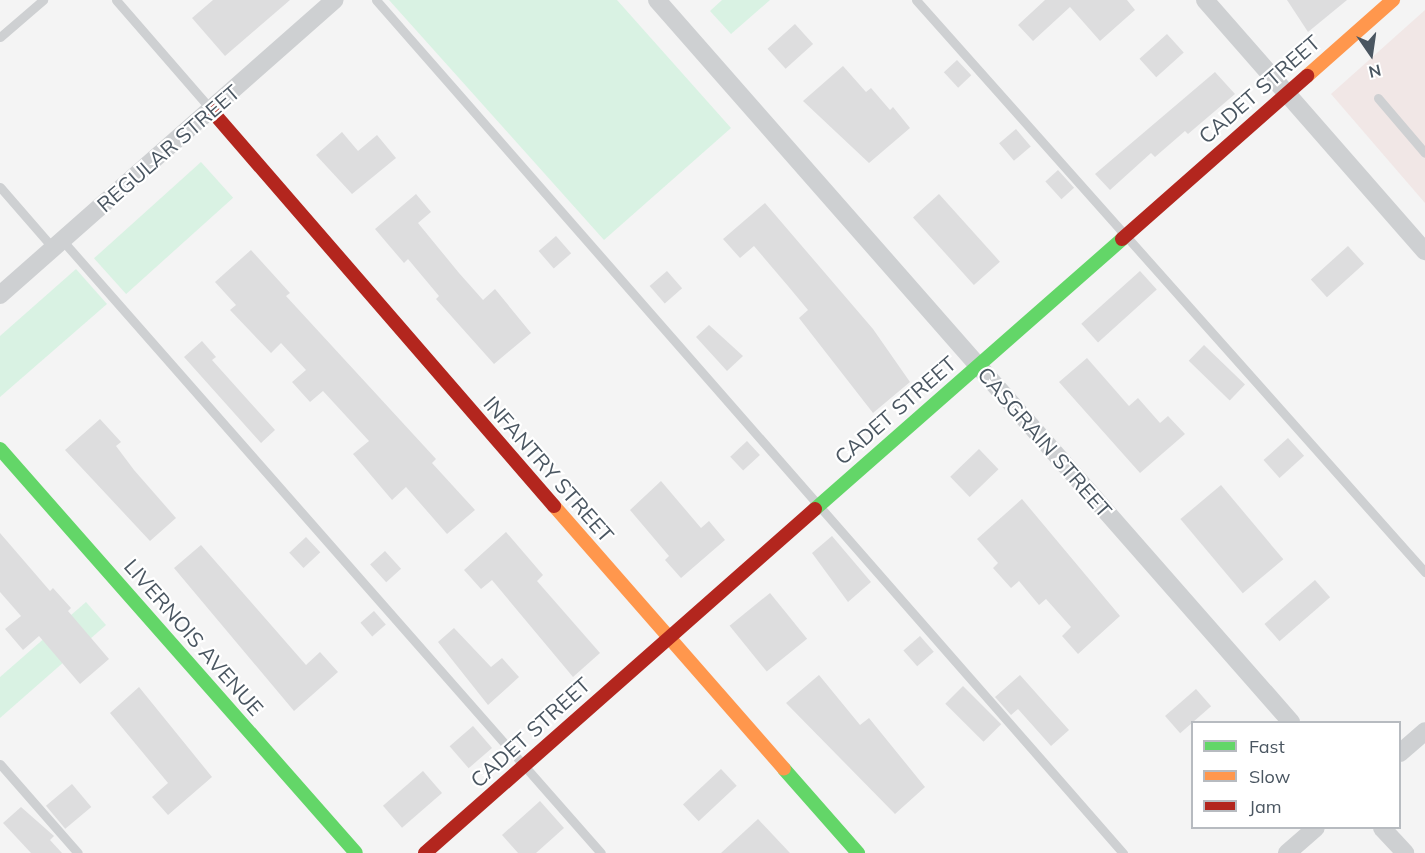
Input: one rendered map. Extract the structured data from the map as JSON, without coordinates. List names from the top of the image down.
{
  "streets": {
    "street": [
      "CADET STREET",
      "REGULAR STREET",
      "CASGRAIN STREET",
      "INFANTRY STREET",
      "LIVERNOIS AVENUE"
    ]
  },
  "crossings": [
    ["CADET STREET", "CASGRAIN STREET"],
    ["CADET STREET", "INFANTRY STREET"],
    ["REGULAR STREET", "INFANTRY STREET"]
  ],
  "legend": ["Fast", "Slow", "Jam"],
  "north": "bottom"
}
